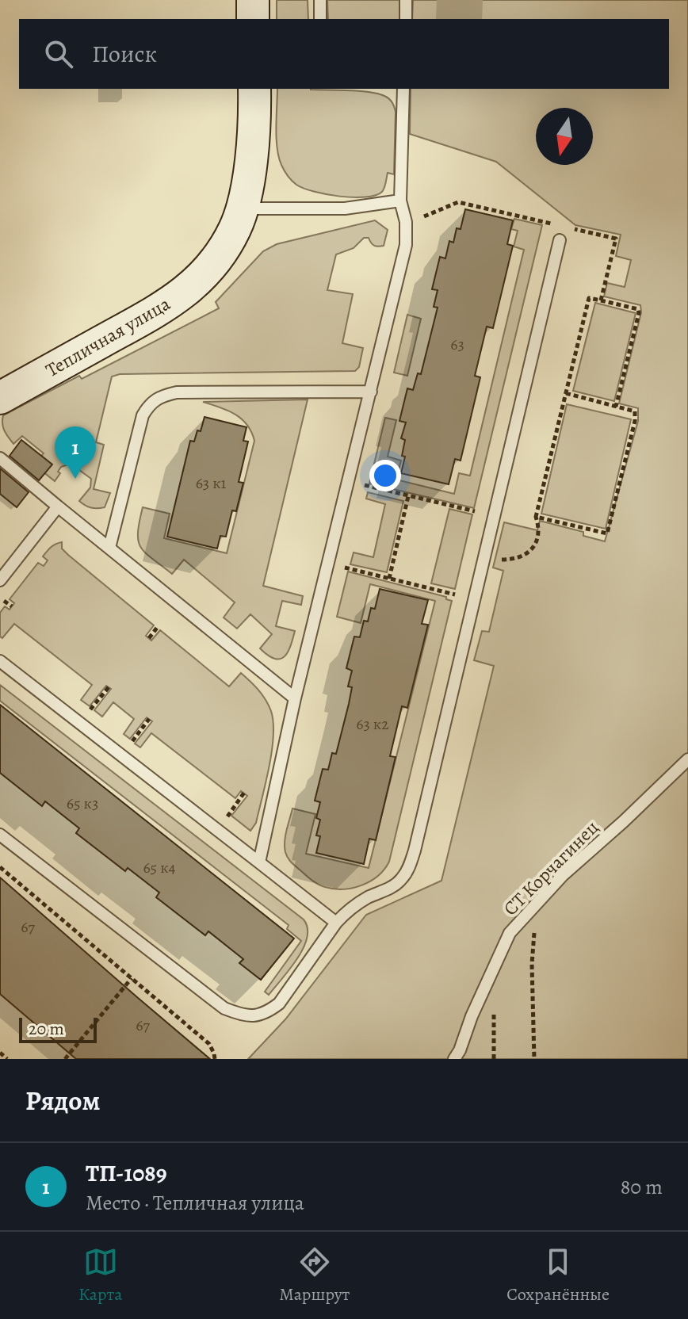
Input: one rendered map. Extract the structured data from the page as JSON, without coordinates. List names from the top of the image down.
{
  "streets": {
    "street": ["Тепличная улица"],
    "lane": ["СТ Корчагинец"]
  },
  "house_numbers": [
    "63",
    "63 к1",
    "63 к2",
    "65 к3",
    "65 к4",
    "67",
    "67"
  ],
  "scale_bar": "20 m",
  "north": "bottom",
  "page": {
    "search": "Поиск",
    "pins": "1",
    "scale": "20 m",
    "heading": "Рядом",
    "list": [
      {
        "mark": "1",
        "name": "ТП-1089",
        "note": "Место · Тепличная улица",
        "value": "80 m"
      }
    ],
    "nav": ["Карта", "Маршрут", "Сохранённые"]
  }
}
